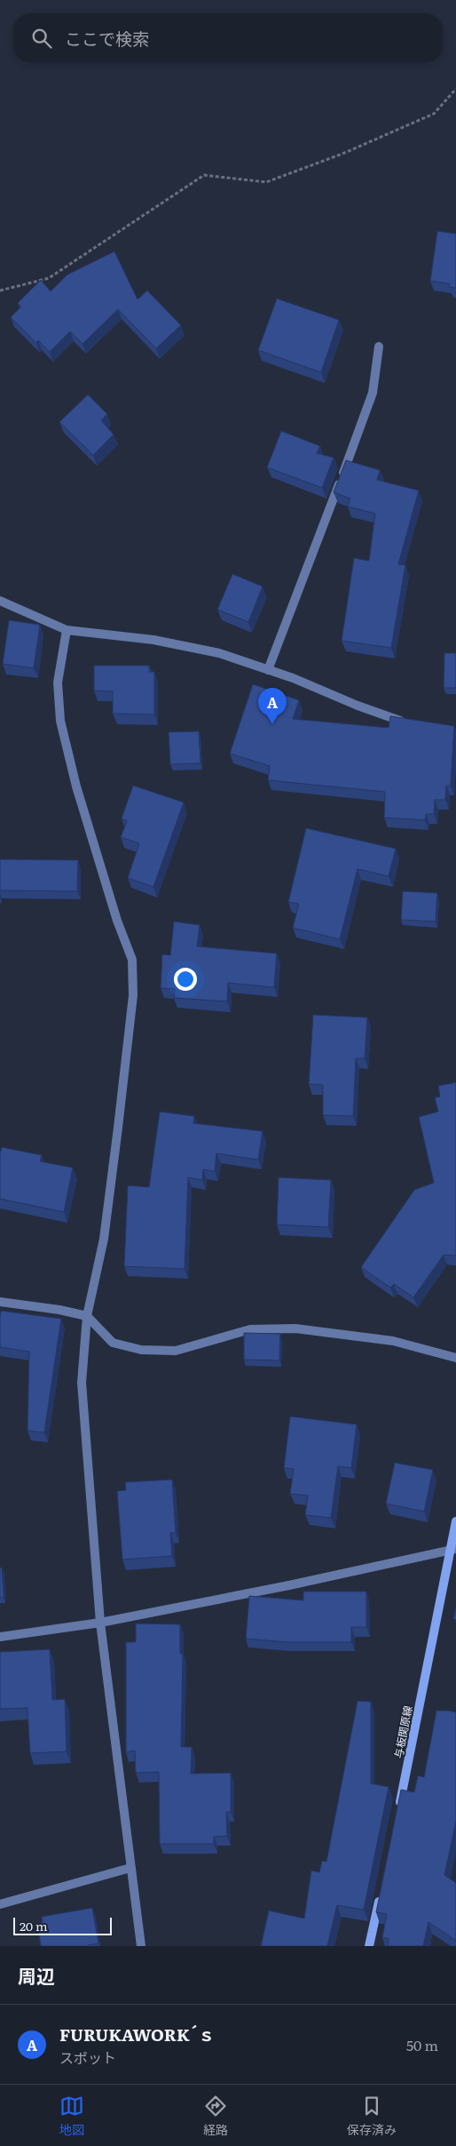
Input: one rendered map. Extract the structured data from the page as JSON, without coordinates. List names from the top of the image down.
{
  "streets": {
    "main road": ["与板関原線"]
  },
  "scale_bar": "20 m",
  "page": {
    "search": "ここで検索",
    "pins": "A",
    "scale": "20 m",
    "heading": "周辺",
    "list": [
      {
        "mark": "A",
        "name": "FURUKAWORK´ｓ",
        "note": "スポット",
        "value": "50 m"
      }
    ],
    "nav": ["地図", "経路", "保存済み"]
  }
}
